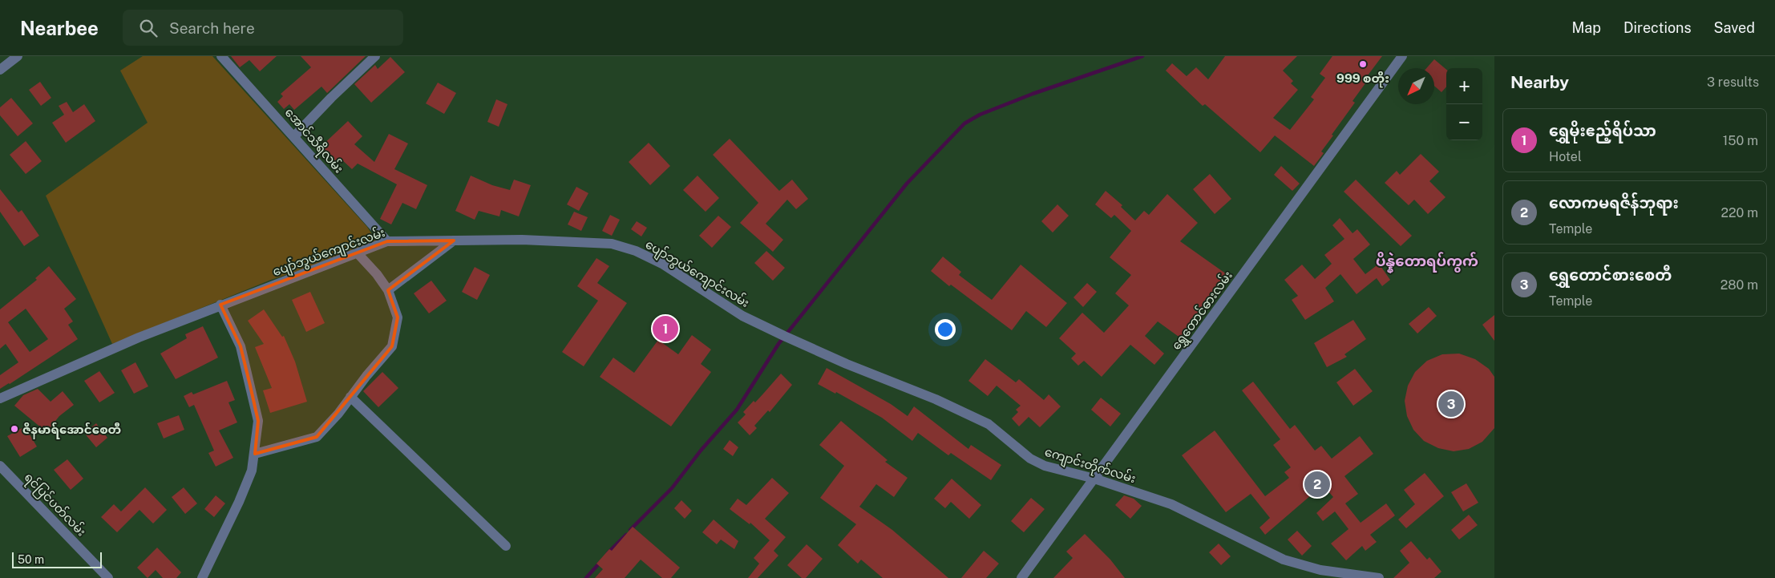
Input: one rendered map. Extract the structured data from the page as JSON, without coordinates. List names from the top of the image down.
{
  "streets": {
    "street": [
      "အောင်သီရိလမ်း",
      "ပျော်ဘွယ်ကျောင်းလမ်း",
      "ရွှေတောင်ဓားလမ်း",
      "ကျောင်းတိုက်လမ်း",
      "ရင်ပြင်ပတ်လမ်း"
    ]
  },
  "crossings": [
    ["အောင်သီရိလမ်း", "ပျော်ဘွယ်ကျောင်းလမ်း"],
    ["ပျော်ဘွယ်ကျောင်းလမ်း", "ကျောင်းတိုက်လမ်း"],
    ["ရွှေတောင်ဓားလမ်း", "ကျောင်းတိုက်လမ်း"]
  ],
  "districts": ["ပိန္နဲတောရပ်ကွက်"],
  "places": ["999 စတိုး", "ဇိနမာရ်အောင်စေတီ"],
  "scale_bar": "50 m",
  "north": "bottom left",
  "page": {
    "header": "Nearbee",
    "search": "Search here",
    "nav": ["Map", "Directions", "Saved"],
    "heading": ["Nearby", "3 results"],
    "map_buttons": ["+", "−"],
    "list": [
      {
        "mark": "1",
        "name": "ရွှေမိုးဧည့်ရိပ်သာ",
        "note": "Hotel",
        "value": "150 m"
      },
      {
        "mark": "2",
        "name": "လောကမရဇိန်ဘုရား",
        "note": "Temple",
        "value": "220 m"
      },
      {
        "mark": "3",
        "name": "ရွှေတောင်စားစေတီ",
        "note": "Temple",
        "value": "280 m"
      }
    ],
    "pins": ["1", "3", "2"],
    "scale": "50 m"
  }
}
